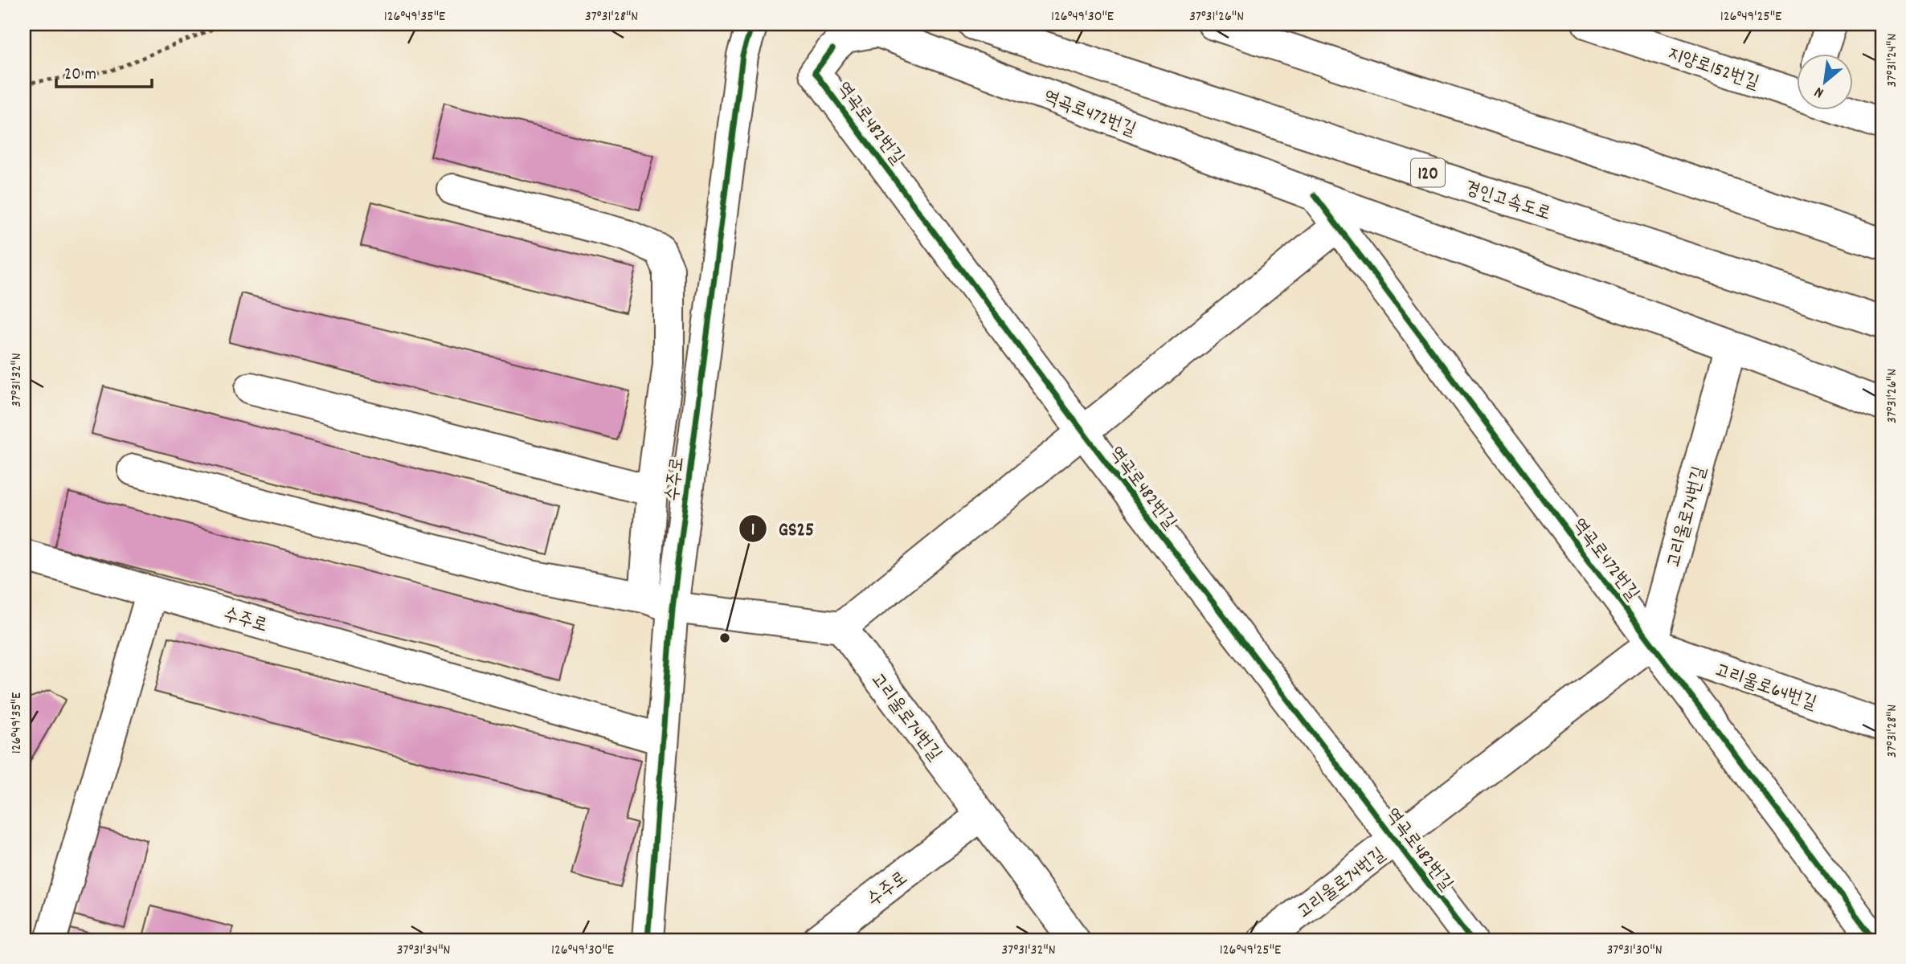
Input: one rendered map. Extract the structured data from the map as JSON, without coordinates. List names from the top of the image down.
{
  "streets": {
    "main road": [
      "지양로152번길",
      "역곡로472번길",
      "역곡로482번길",
      "120",
      "경인고속도로",
      "수주로",
      "고리울로74번길",
      "고리울로64번길"
    ]
  },
  "crossings": [
    ["역곡로472번길", "역곡로482번길"],
    ["역곡로472번길", "고리울로74번길"],
    ["역곡로472번길", "고리울로64번길"],
    ["역곡로482번길", "고리울로74번길"],
    ["수주로", "고리울로74번길"],
    ["고리울로74번길", "고리울로64번길"]
  ],
  "places": ["GS25"],
  "scale_bar": "20 m",
  "north": "bottom left",
  "coordinates": [
    "126°49'35\"E",
    "37°31'28\"N",
    "126°49'30\"E",
    "37°31'26\"N",
    "126°49'25\"E",
    "37°31'24\"N",
    "37°31'32\"N",
    "37°31'34\"N",
    "37°31'30\"N"
  ]
}
